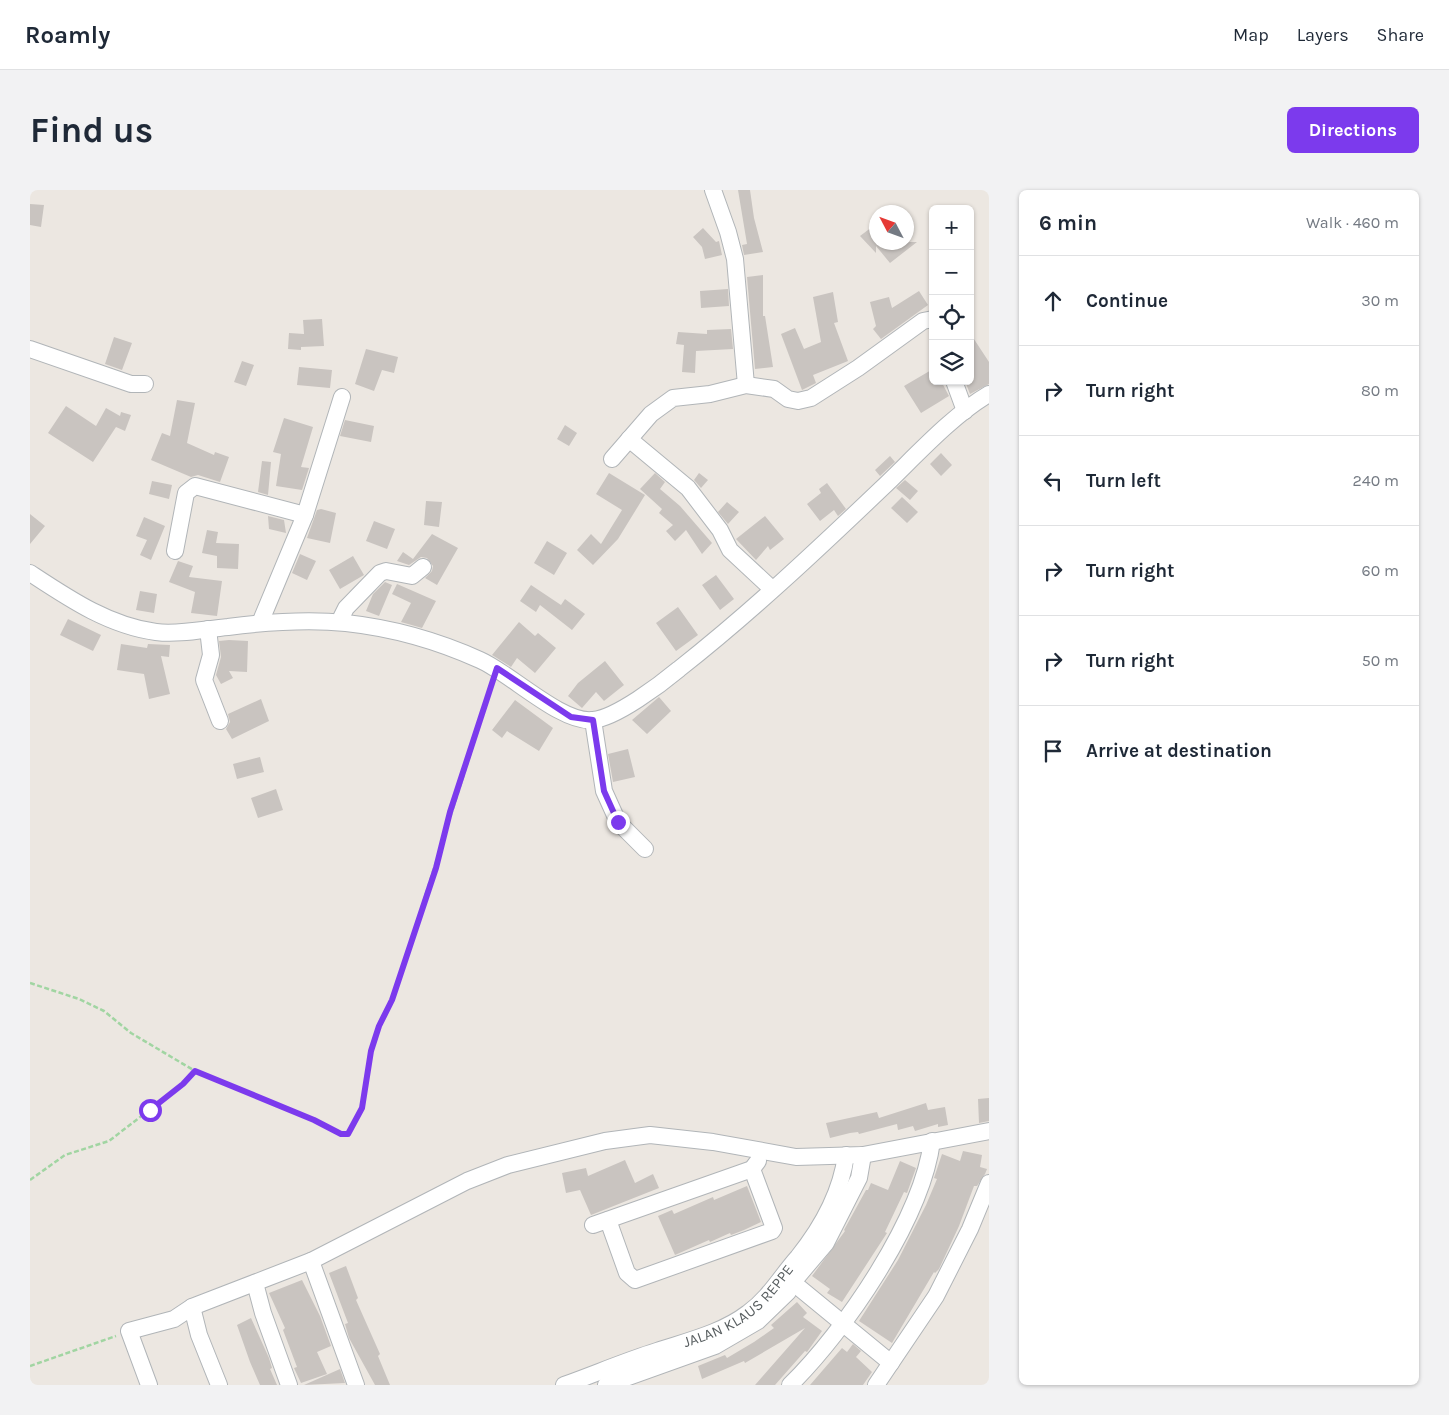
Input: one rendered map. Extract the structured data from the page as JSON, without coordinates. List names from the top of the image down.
{
  "streets": {
    "street": ["JALAN KLAUS REPPE"]
  },
  "north": "top left",
  "page": {
    "header": "Roamly",
    "nav": ["Map", "Layers", "Share"],
    "buttons": "Directions",
    "title": "Find us",
    "heading": ["6 min", "Walk · 460 m"],
    "map_buttons": ["+", "−"],
    "list": [
      ["Continue", "30 m"],
      ["Turn right", "80 m"],
      ["Turn left", "240 m"],
      ["Turn right", "60 m"],
      ["Turn right", "50 m"],
      "Arrive at destination"
    ]
  }
}
